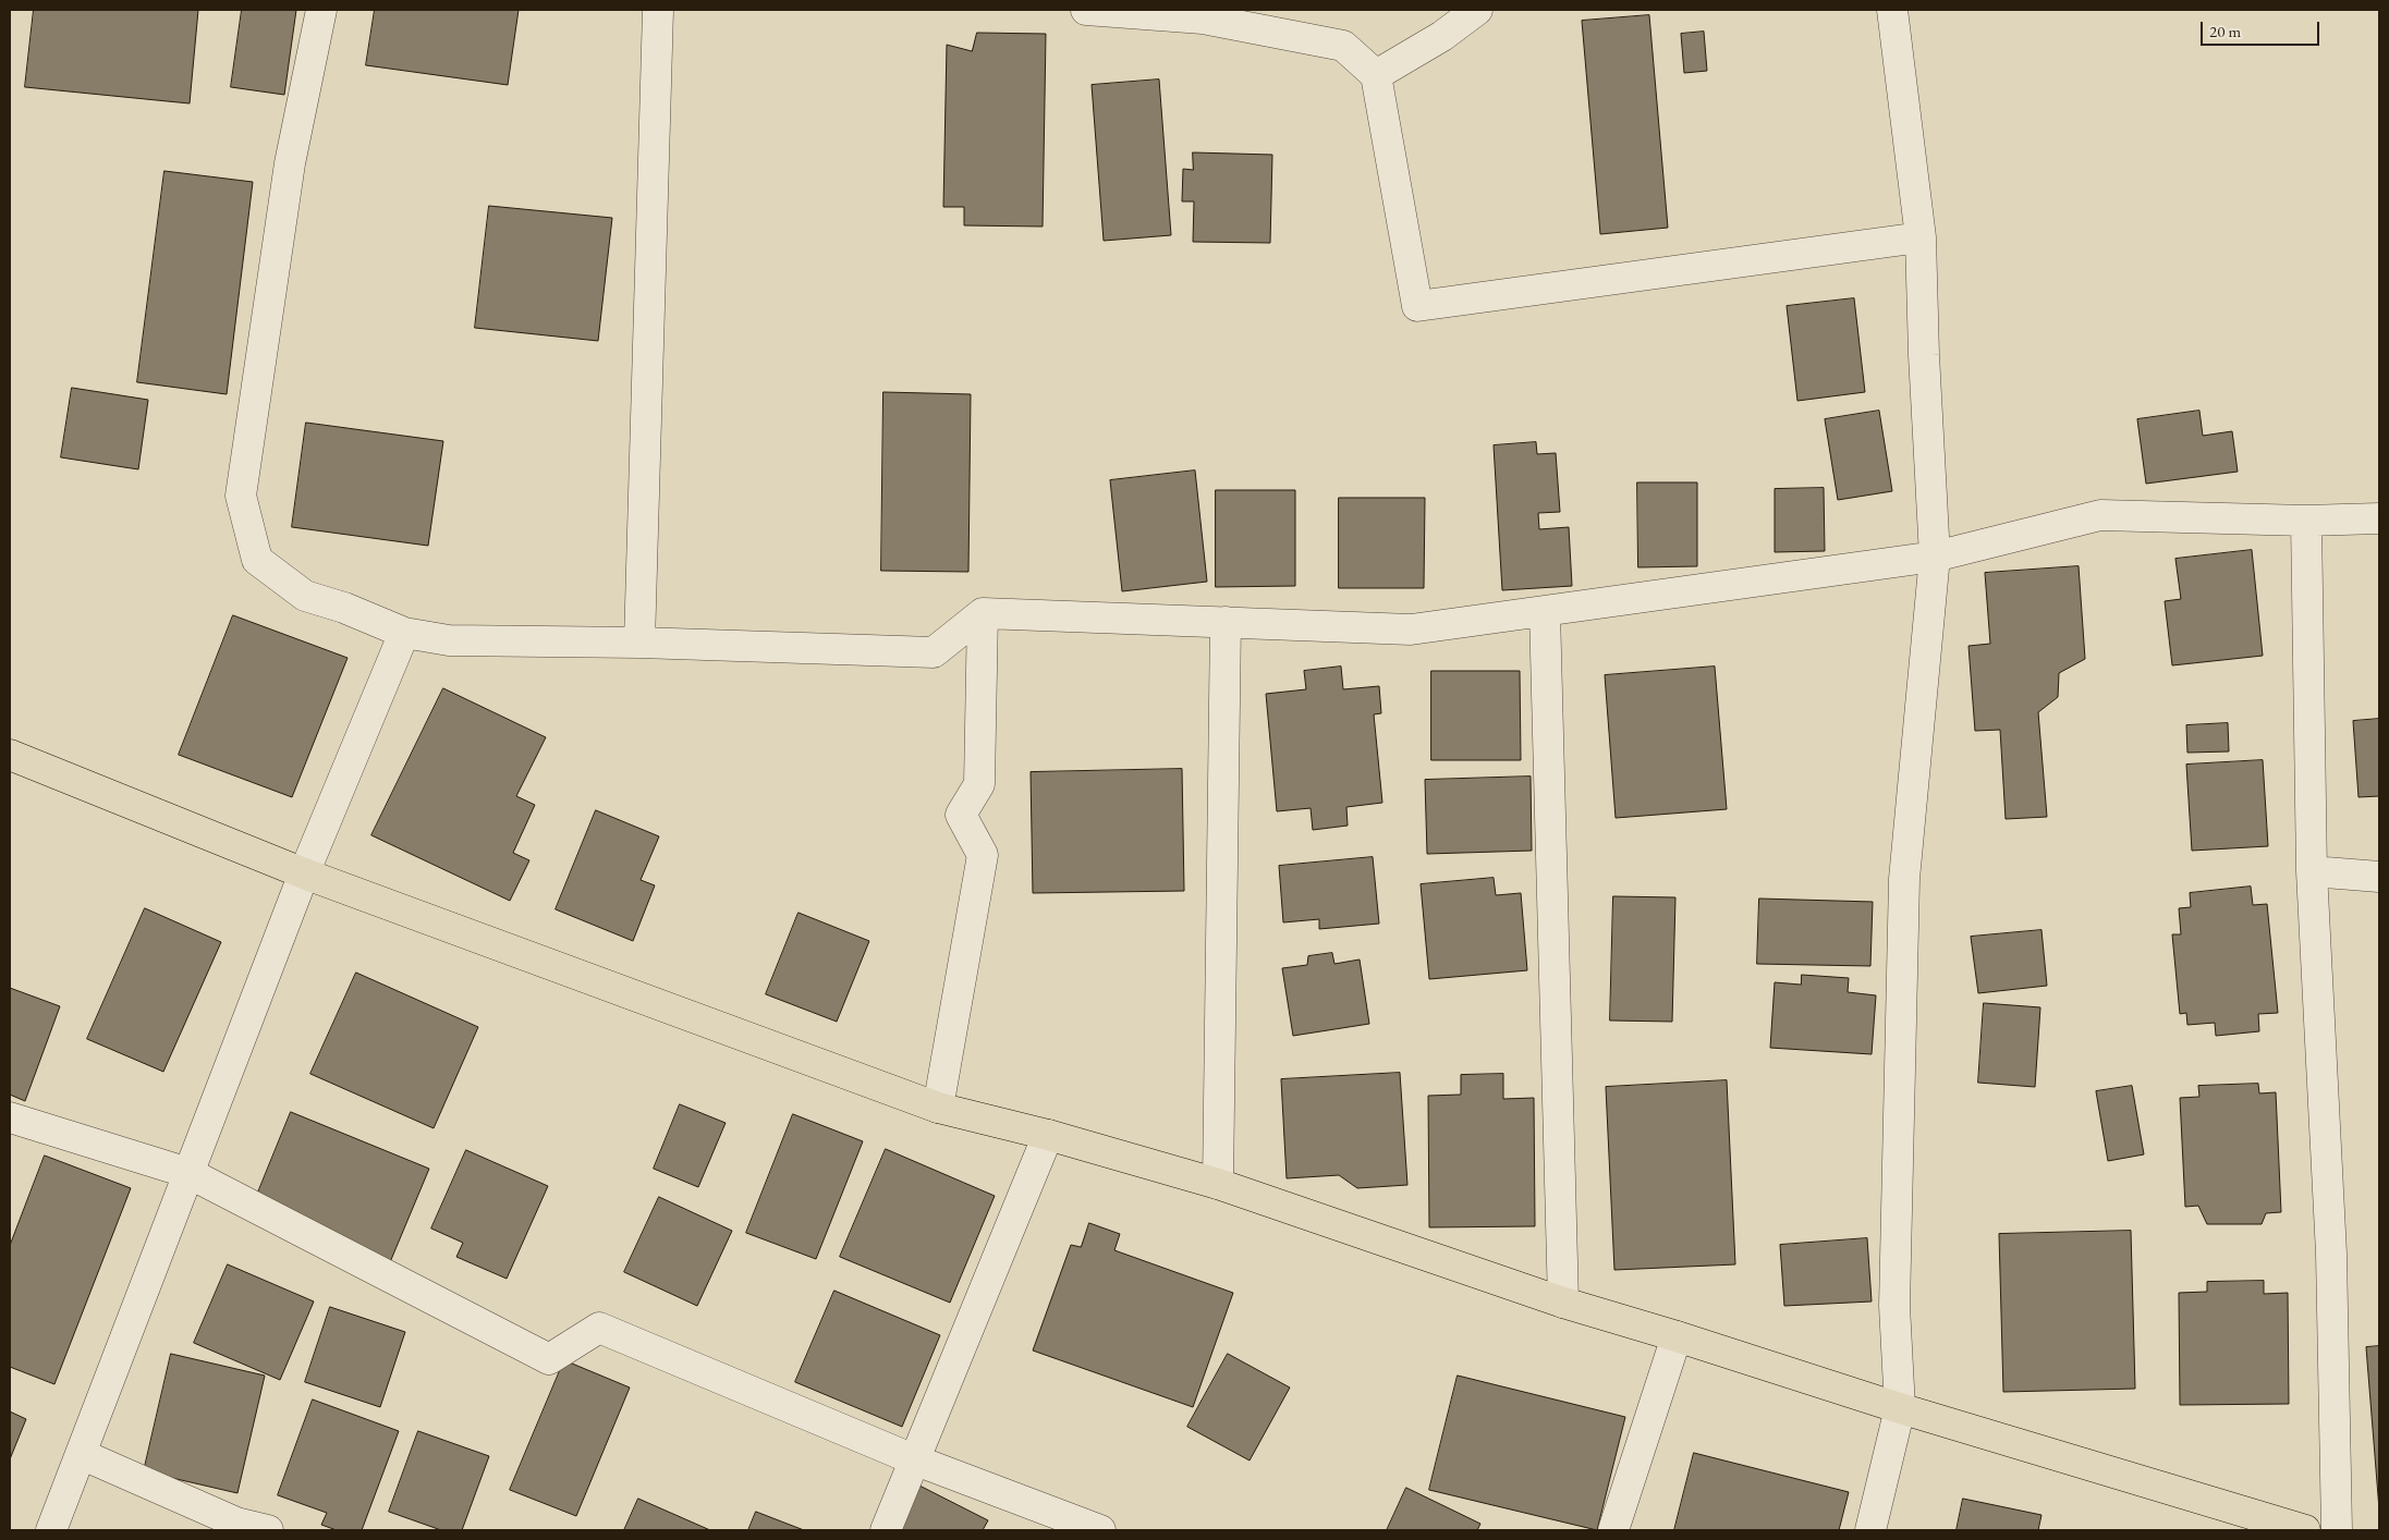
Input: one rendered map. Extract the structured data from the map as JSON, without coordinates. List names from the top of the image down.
{
  "scale_bar": "20 m"
}
